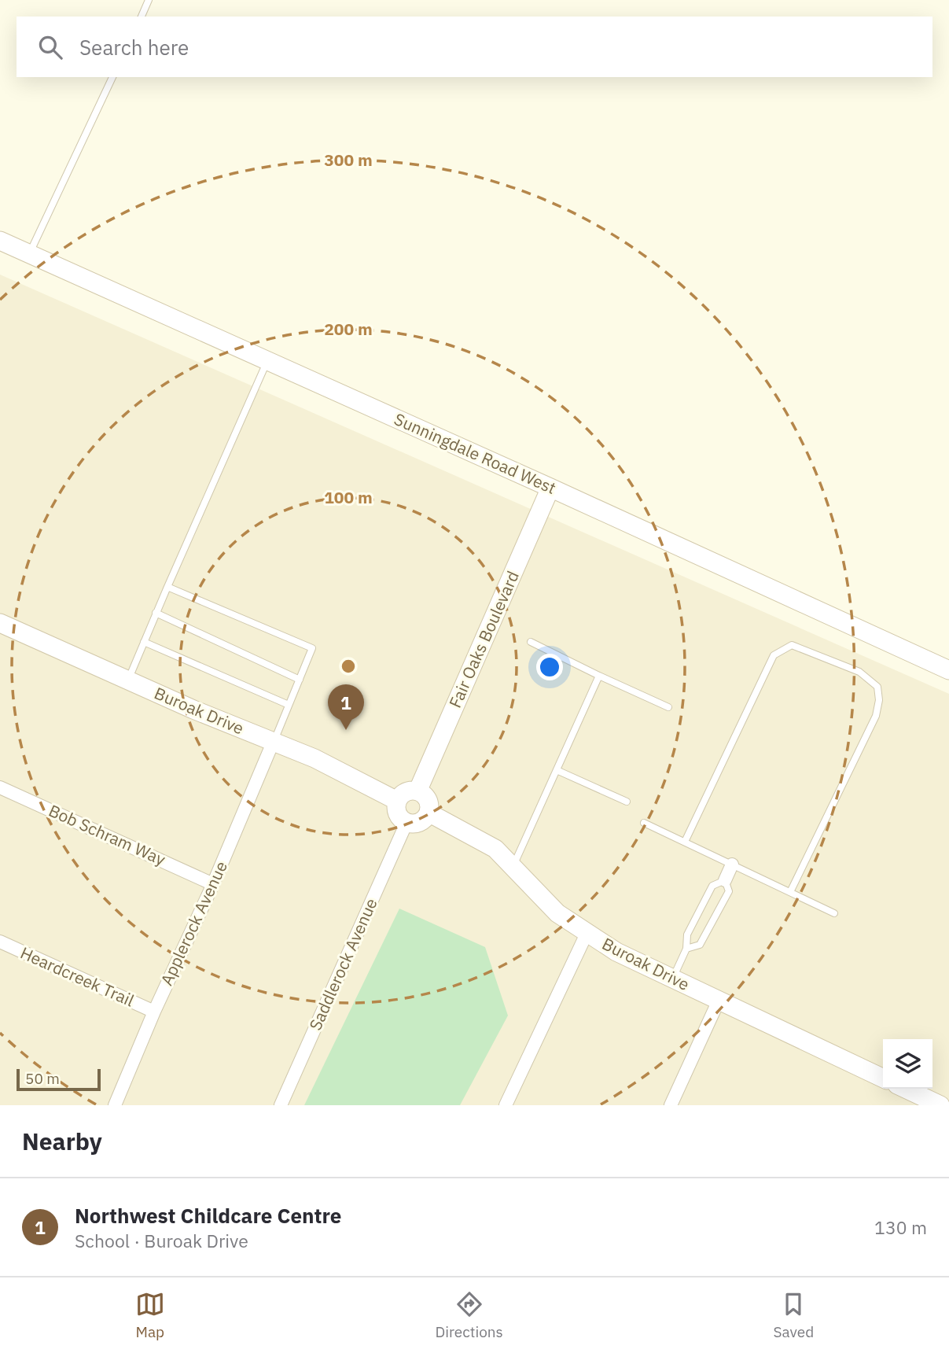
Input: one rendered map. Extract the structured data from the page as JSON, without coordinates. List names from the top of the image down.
{
  "streets": {
    "street": [
      "Sunningdale Road West",
      "Fair Oaks Boulevard",
      "Buroak Drive",
      "Bob Schram Way",
      "Applerock Avenue",
      "Saddlerock Avenue",
      "Heardcreek Trail"
    ]
  },
  "crossings": [
    ["Sunningdale Road West", "Fair Oaks Boulevard"],
    ["Fair Oaks Boulevard", "Buroak Drive"],
    ["Fair Oaks Boulevard", "Saddlerock Avenue"],
    ["Buroak Drive", "Applerock Avenue"],
    ["Buroak Drive", "Saddlerock Avenue"],
    ["Bob Schram Way", "Applerock Avenue"],
    ["Applerock Avenue", "Heardcreek Trail"]
  ],
  "scale_bar": "50 m",
  "page": {
    "search": "Search here",
    "pins": "1",
    "scale": "50 m",
    "heading": "Nearby",
    "list": [
      {
        "mark": "1",
        "name": "Northwest Childcare Centre",
        "note": "School · Buroak Drive",
        "value": "130 m"
      }
    ],
    "nav": ["Map", "Directions", "Saved"]
  },
  "rings": ["300 m", "200 m", "100 m"]
}
